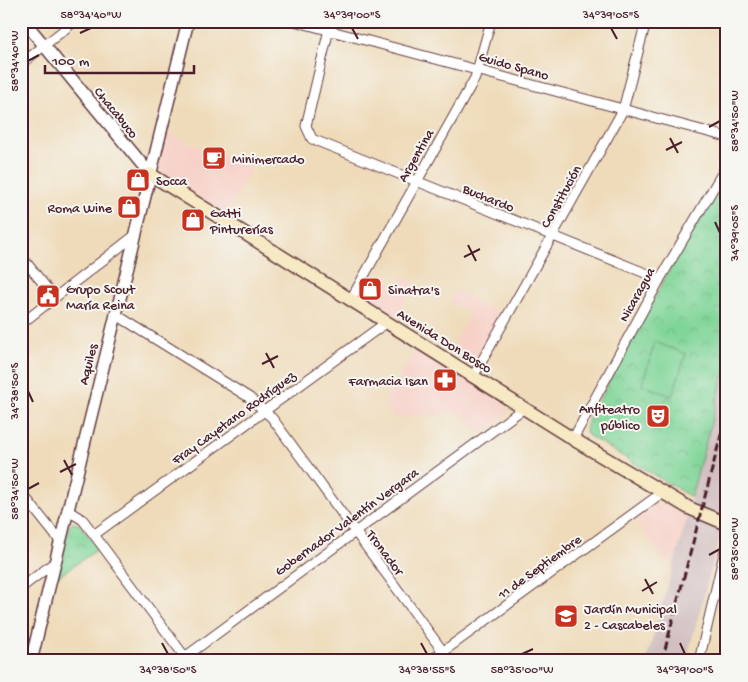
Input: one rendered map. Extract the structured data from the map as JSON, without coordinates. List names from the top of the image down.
{
  "streets": {
    "main road": ["Avenida Don Bosco"],
    "street": [
      "Guido Spano",
      "Chacabuco",
      "Argentina",
      "Constitución",
      "Buchardo",
      "Nicaragua",
      "Aquiles",
      "Fray Cayetano Rodríguez",
      "Gobernador Valentín Vergara",
      "Tronador",
      "11 de Septiembre"
    ]
  },
  "crossings": [
    ["Guido Spano", "Argentina"],
    ["Guido Spano", "Constitución"],
    ["Guido Spano", "Buchardo"],
    ["Chacabuco", "Avenida Don Bosco"],
    ["Chacabuco", "Aquiles"],
    ["Argentina", "Buchardo"],
    ["Argentina", "Avenida Don Bosco"],
    ["Constitución", "Buchardo"],
    ["Constitución", "Avenida Don Bosco"],
    ["Buchardo", "Nicaragua"],
    ["Nicaragua", "Avenida Don Bosco"],
    ["Avenida Don Bosco", "Aquiles"],
    ["Avenida Don Bosco", "Fray Cayetano Rodríguez"],
    ["Avenida Don Bosco", "Gobernador Valentín Vergara"],
    ["Avenida Don Bosco", "11 de Septiembre"],
    ["Aquiles", "Tronador"],
    ["Fray Cayetano Rodríguez", "Tronador"],
    ["Gobernador Valentín Vergara", "Tronador"],
    ["Tronador", "11 de Septiembre"]
  ],
  "places": {
    "cafe": ["Minimercado"],
    "shop": [
      "Socca",
      "Roma Wine",
      "Gatti Pinturerías",
      "Sinatra's"
    ],
    "public building": ["Grupo Scout María Reina"],
    "pharmacy": ["Farmacia Isan"],
    "theatre": ["Anfiteatro público"],
    "school or university": ["Jardín Municipal 2 - Cascabeles"]
  },
  "scale_bar": "100 m",
  "coordinates": [
    "58°34'40\"W",
    "34°39'00\"S",
    "34°39'05\"S",
    "58°34'50\"W",
    "34°38'50\"S",
    "58°35'00\"W",
    "34°38'55\"S"
  ]
}
